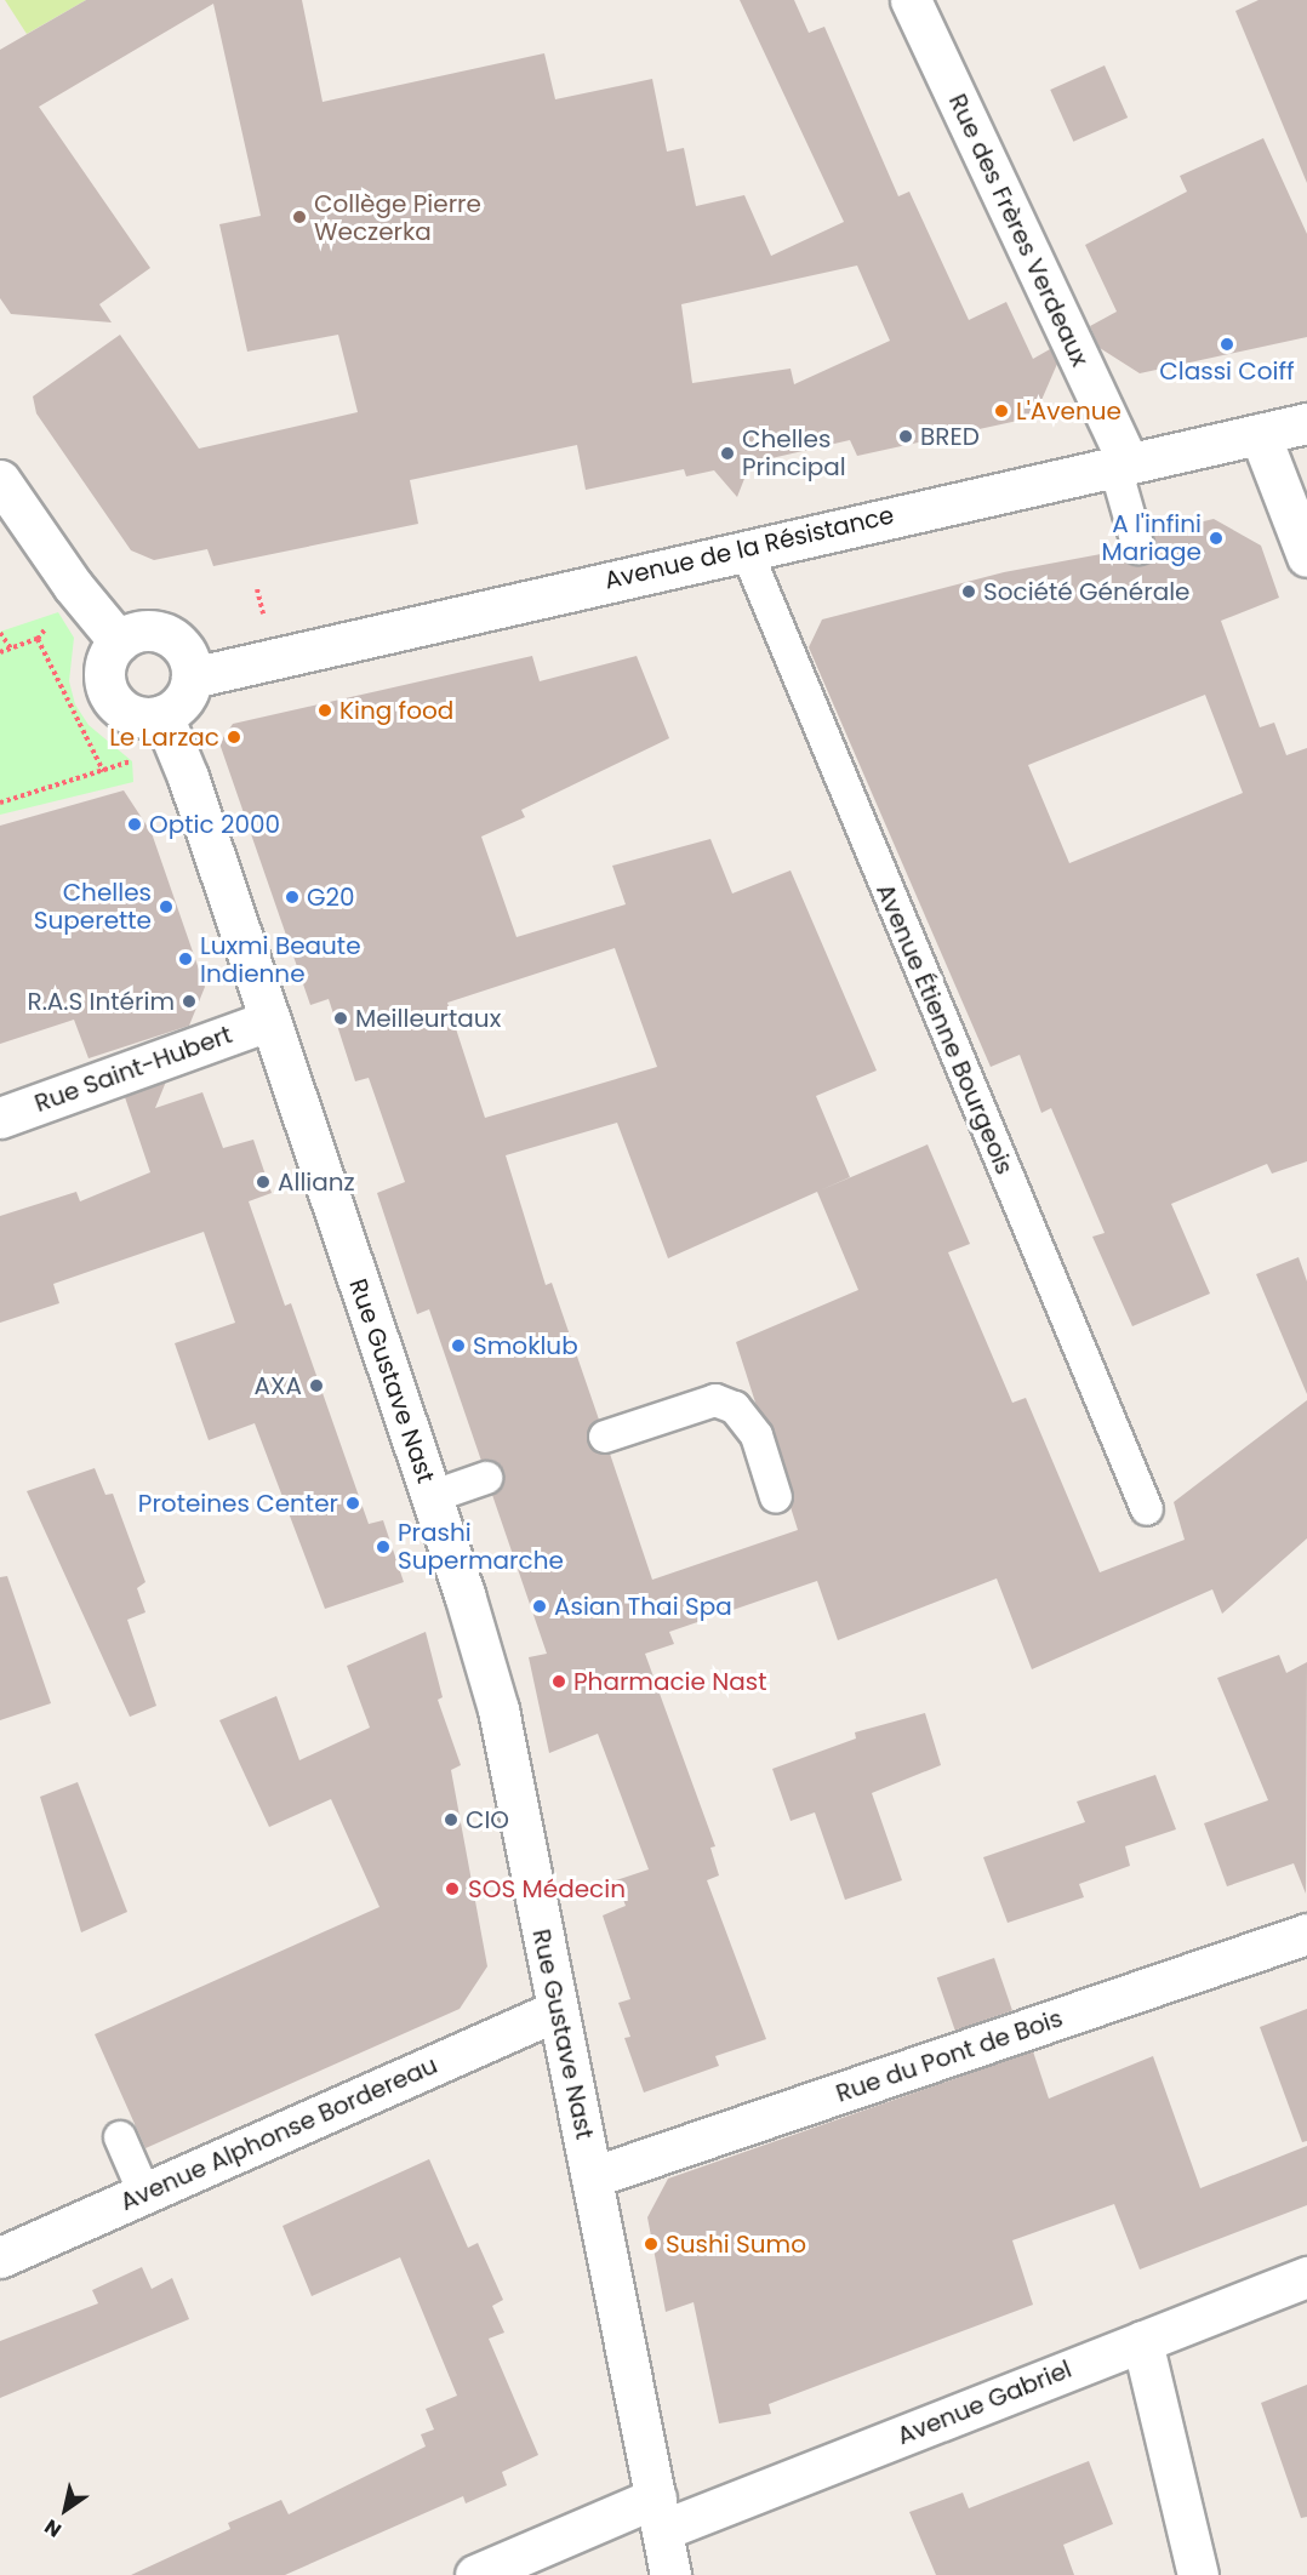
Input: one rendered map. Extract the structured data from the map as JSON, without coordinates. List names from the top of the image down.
{
  "streets": {
    "street": [
      "Rue des Frères Verdeaux",
      "Avenue de la Résistance",
      "Rue Saint-Hubert",
      "Rue Gustave Nast",
      "Rue du Pont de Bois",
      "Avenue Alphonse Bordereau",
      "Avenue Gabriel"
    ],
    "lane": ["Avenue Étienne Bourgeois"]
  },
  "crossings": [
    ["Rue des Frères Verdeaux", "Avenue de la Résistance"],
    ["Avenue de la Résistance", "Avenue Étienne Bourgeois"],
    ["Avenue de la Résistance", "Rue Gustave Nast"],
    ["Rue Saint-Hubert", "Rue Gustave Nast"],
    ["Rue Gustave Nast", "Rue du Pont de Bois"],
    ["Rue Gustave Nast", "Avenue Alphonse Bordereau"],
    ["Rue Gustave Nast", "Avenue Gabriel"]
  ],
  "places": [
    "Collège Pierre Weczerka",
    "Classi Coiff",
    "L'Avenue",
    "BRED",
    "Chelles Principal",
    "A l'infini Mariage",
    "Société Générale",
    "King food",
    "Le Larzac",
    "Optic 2000",
    "G20",
    "Chelles Superette",
    "Luxmi Beaute Indienne",
    "R.A.S Intérim",
    "Meilleurtaux",
    "Allianz",
    "Smoklub",
    "AXA",
    "Proteines Center",
    "Prashi Supermarche",
    "Asian Thai Spa",
    "Pharmacie Nast",
    "CIO",
    "SOS Médecin",
    "Sushi Sumo"
  ],
  "north": "bottom left"
}
